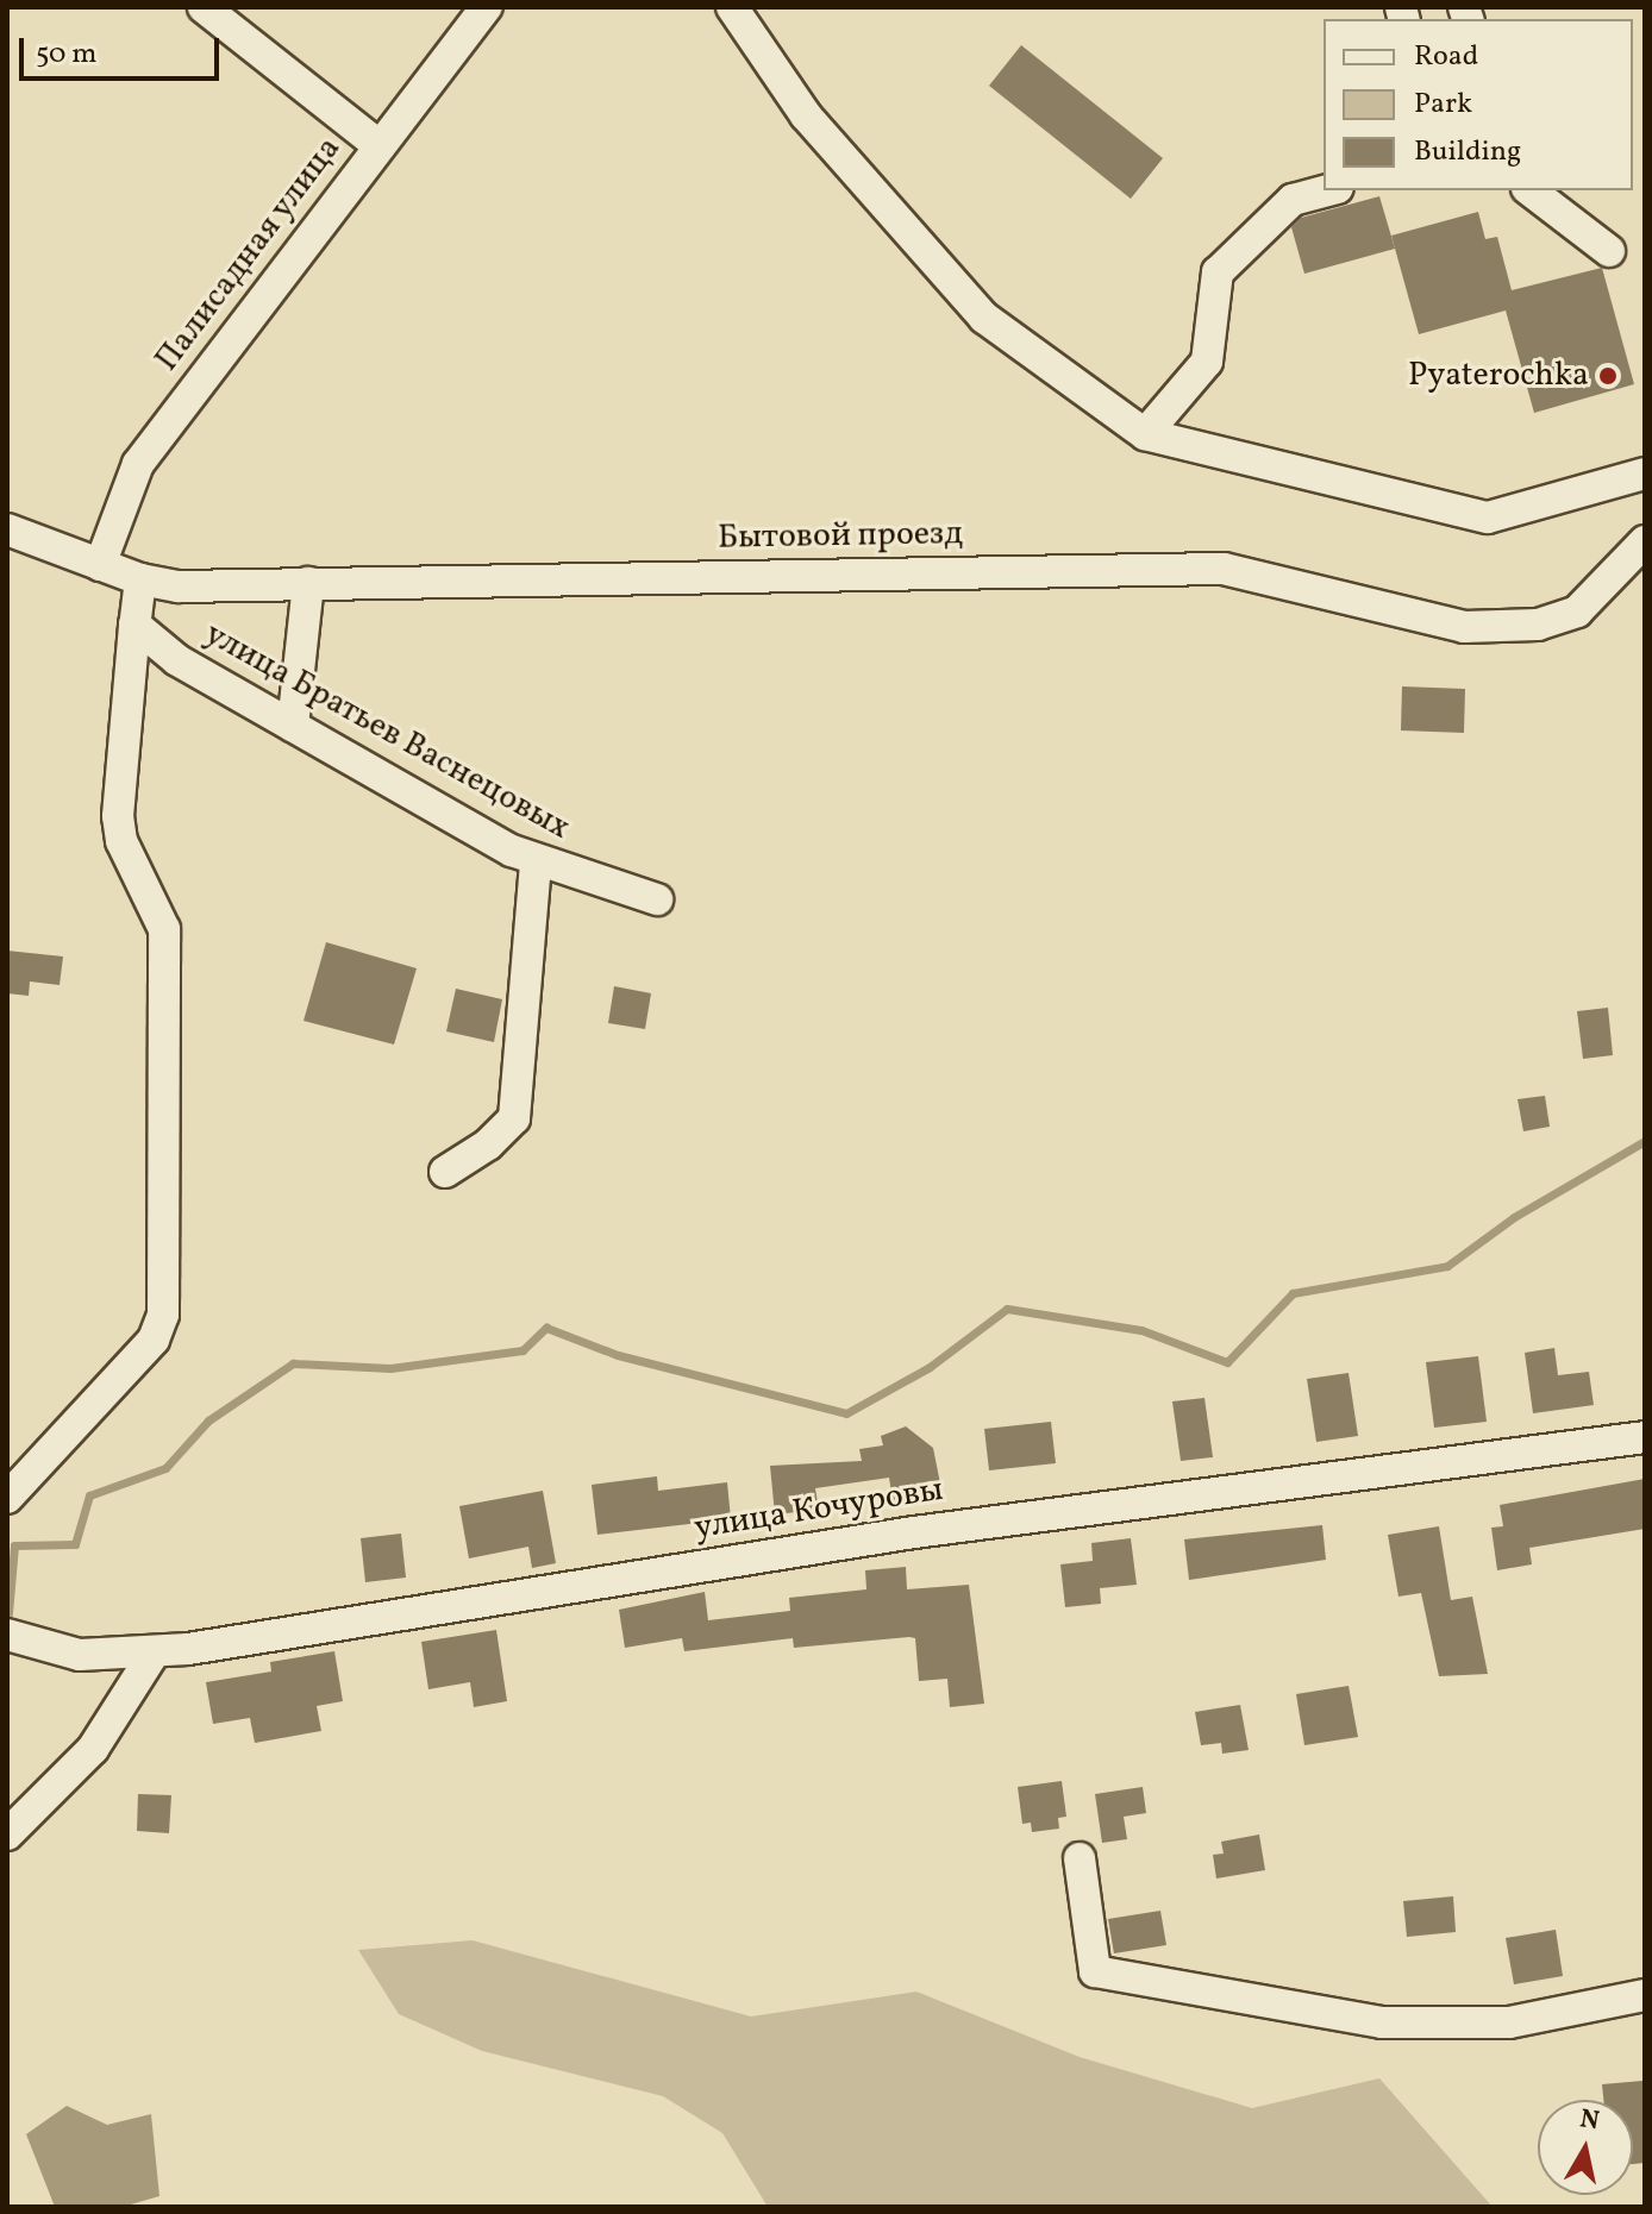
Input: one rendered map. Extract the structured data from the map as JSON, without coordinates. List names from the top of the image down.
{
  "streets": {
    "street": [
      "Палисадная улица",
      "Бытовой проезд",
      "улица Братьев Васнецовых",
      "улица Кочуровы"
    ]
  },
  "crossings": [
    ["Палисадная улица", "Бытовой проезд"]
  ],
  "places": ["Pyaterochka"],
  "legend": ["Road", "Park", "Building"],
  "scale_bar": "50 m",
  "north": "top"
}
